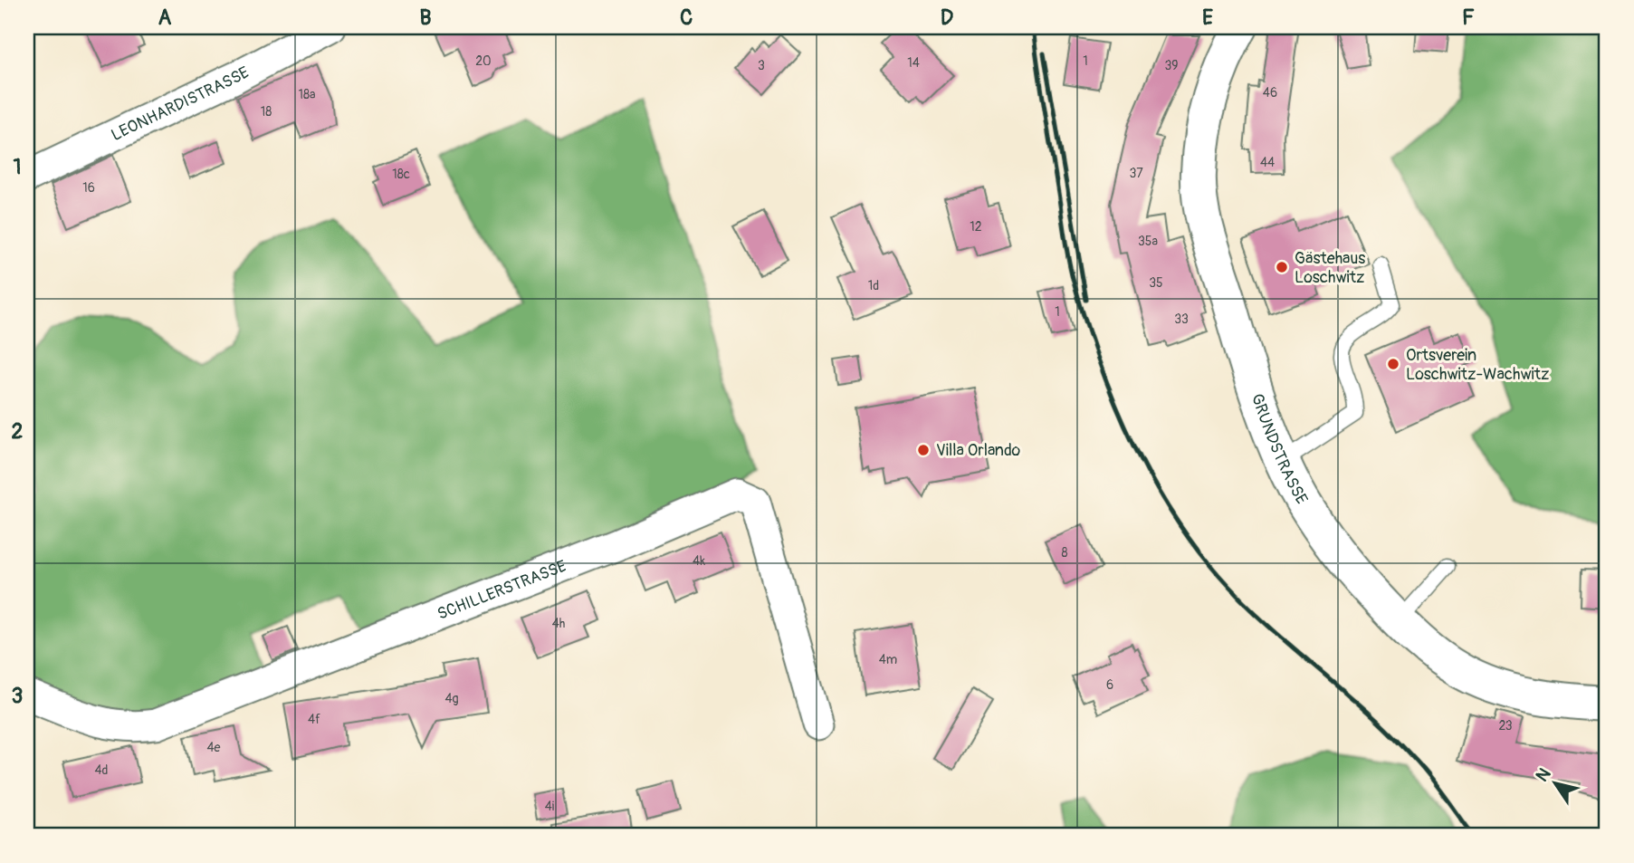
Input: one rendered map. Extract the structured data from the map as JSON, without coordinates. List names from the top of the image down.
{
  "streets": {
    "main road": ["GRUNDSTRASSE"],
    "street": ["LEONHARDISTRASSE", "SCHILLERSTRASSE"]
  },
  "places": ["Gästehaus Loschwitz", "Ortsverein Loschwitz-Wachwitz", "Villa Orlando"],
  "house_numbers": [
    "20",
    "1",
    "14",
    "3",
    "39",
    "46",
    "18a",
    "18",
    "44",
    "37",
    "18c",
    "16",
    "12",
    "35a",
    "35",
    "1d",
    "1",
    "33",
    "8",
    "4k",
    "4h",
    "4m",
    "6",
    "4g",
    "4f",
    "23",
    "4e",
    "4d",
    "4i"
  ],
  "north": "top left",
  "grid": {
    "columns": [
      "A",
      "B",
      "C",
      "D",
      "E",
      "F"
    ],
    "rows": ["1", "2", "3"]
  }
}
